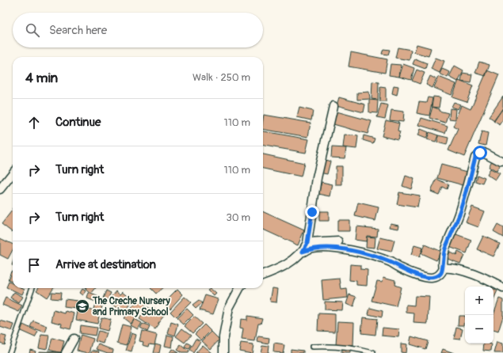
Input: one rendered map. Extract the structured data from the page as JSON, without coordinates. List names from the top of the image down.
{
  "places": {
    "school or university": ["The Creche Nursery and Primary School"]
  },
  "page": {
    "search": "Search here",
    "heading": ["4 min", "Walk · 250 m"],
    "list": [
      ["Continue", "110 m"],
      ["Turn right", "110 m"],
      ["Turn right", "30 m"],
      "Arrive at destination"
    ],
    "map_buttons": ["+", "−"]
  }
}
